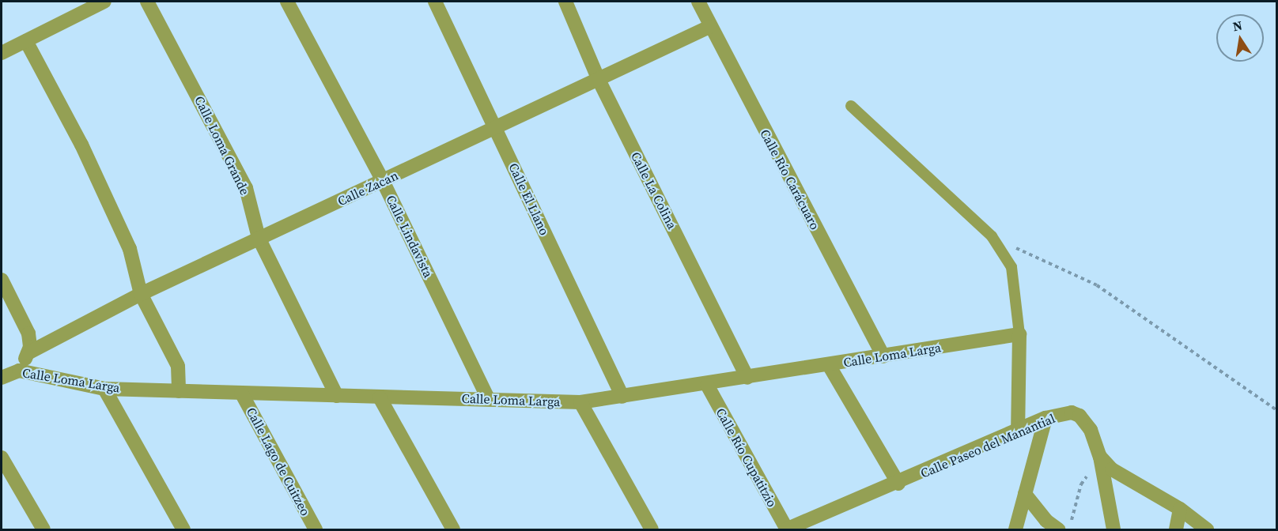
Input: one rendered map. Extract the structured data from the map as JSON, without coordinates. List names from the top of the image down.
{
  "streets": {
    "street": [
      "Calle Loma Grande",
      "Calle Río Carácuaro",
      "Calle Zacan",
      "Calle La Colina",
      "Calle El Llano",
      "Calle Lindavista",
      "Calle Loma Larga",
      "Calle Paseo del Manantial",
      "Calle Río Cupatitzio",
      "Calle Lago de Cuitzeo"
    ]
  },
  "crossings": [
    ["Calle Loma Grande", "Calle Zacan"],
    ["Calle Loma Grande", "Calle Loma Larga"],
    ["Calle Río Carácuaro", "Calle Zacan"],
    ["Calle Río Carácuaro", "Calle Loma Larga"],
    ["Calle Zacan", "Calle La Colina"],
    ["Calle Zacan", "Calle El Llano"],
    ["Calle Zacan", "Calle Lindavista"],
    ["Calle La Colina", "Calle Loma Larga"],
    ["Calle El Llano", "Calle Loma Larga"],
    ["Calle Lindavista", "Calle Loma Larga"],
    ["Calle Loma Larga", "Calle Río Cupatitzio"],
    ["Calle Loma Larga", "Calle Lago de Cuitzeo"],
    ["Calle Paseo del Manantial", "Calle Río Cupatitzio"]
  ],
  "north": "top"
}
